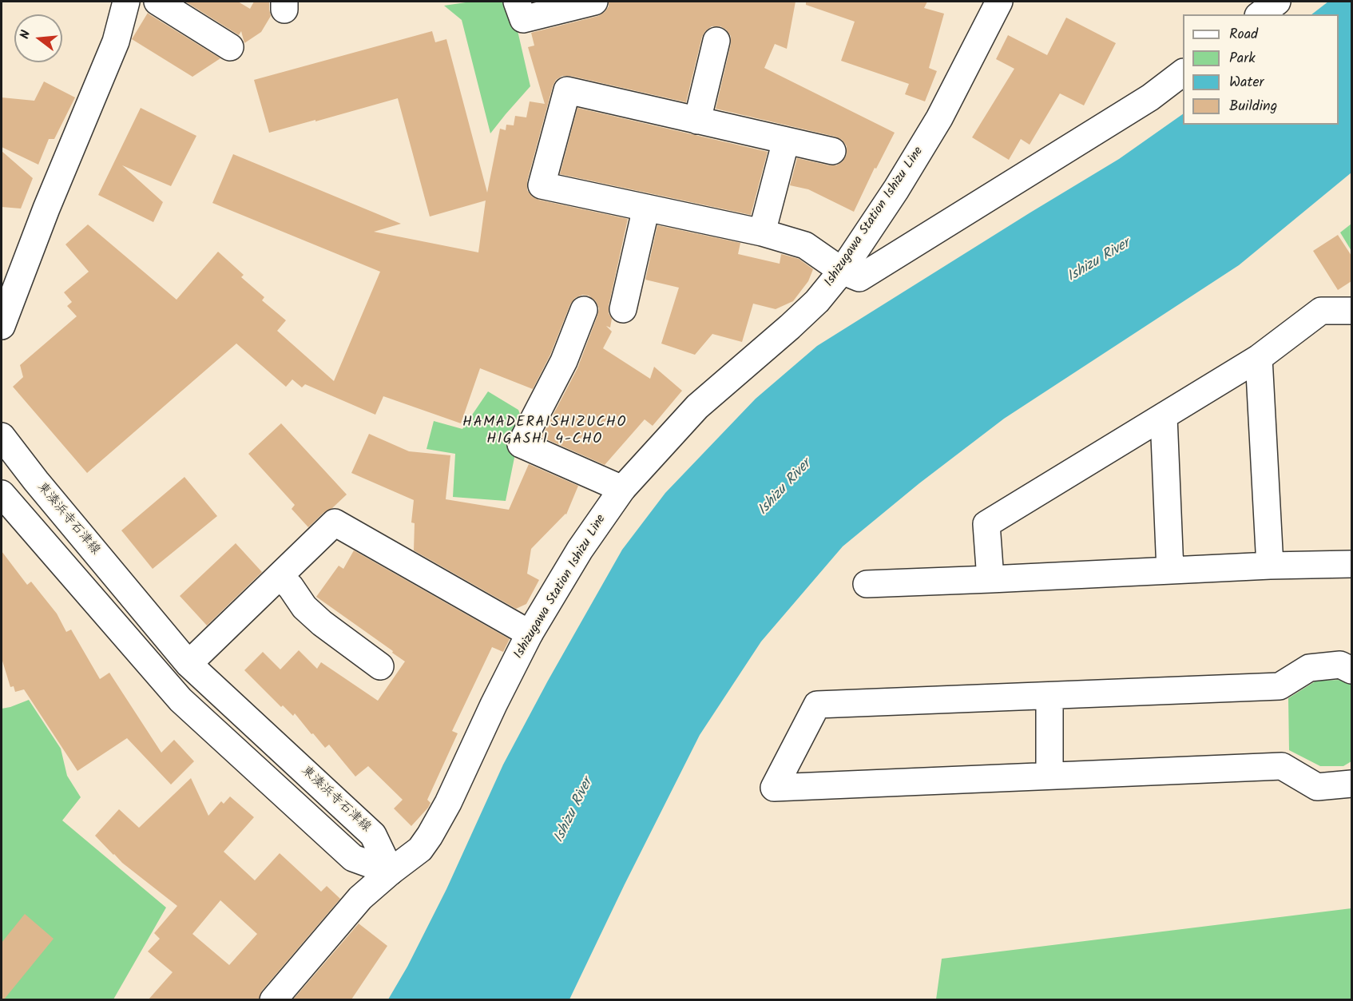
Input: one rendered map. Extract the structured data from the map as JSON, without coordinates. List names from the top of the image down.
{
  "streets": {
    "street": ["Ishizugawa Station Ishizu Line", "東湊浜寺石津線"]
  },
  "crossings": [
    ["Ishizugawa Station Ishizu Line", "東湊浜寺石津線"]
  ],
  "districts": ["HAMADERAISHIZUCHO HIGASHI 4-CHO"],
  "water": ["Ishizu River"],
  "legend": [
    "Road",
    "Park",
    "Water",
    "Building"
  ],
  "north": "left"
}
